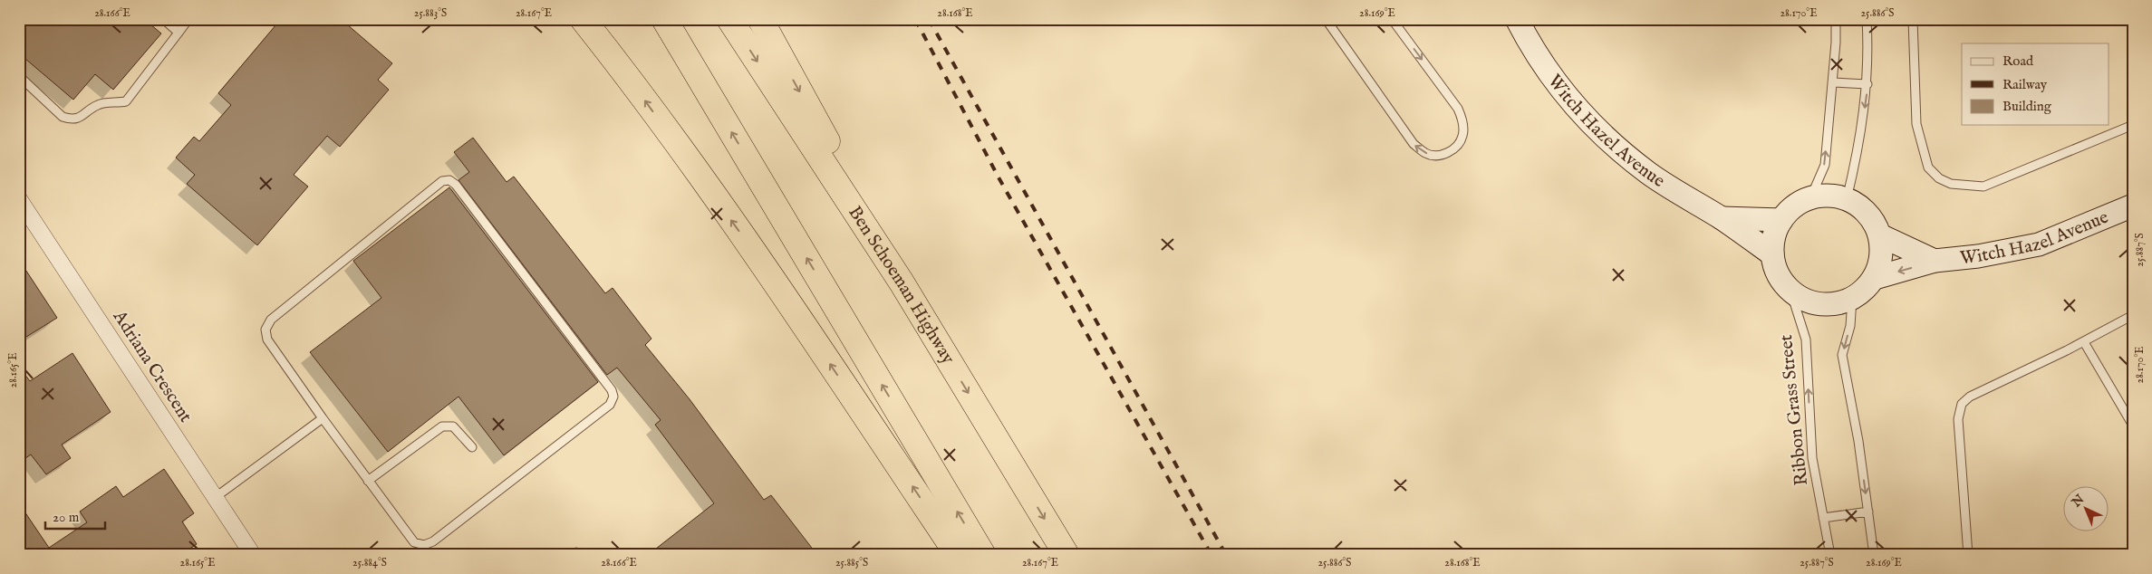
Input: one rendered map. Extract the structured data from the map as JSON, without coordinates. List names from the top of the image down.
{
  "streets": {
    "highway": ["Ben Schoeman Highway"],
    "street": ["Witch Hazel Avenue", "Adriana Crescent"],
    "lane": ["Ribbon Grass Street"]
  },
  "crossings": [
    ["Witch Hazel Avenue", "Ribbon Grass Street"]
  ],
  "legend": ["Road", "Railway", "Building"],
  "scale_bar": "20 m",
  "north": "top left",
  "coordinates": [
    "28.166°E",
    "25.883°S",
    "28.167°E",
    "28.168°E",
    "28.169°E",
    "28.170°E",
    "25.886°S",
    "25.887°S",
    "28.165°E",
    "25.884°S",
    "25.885°S"
  ]
}
